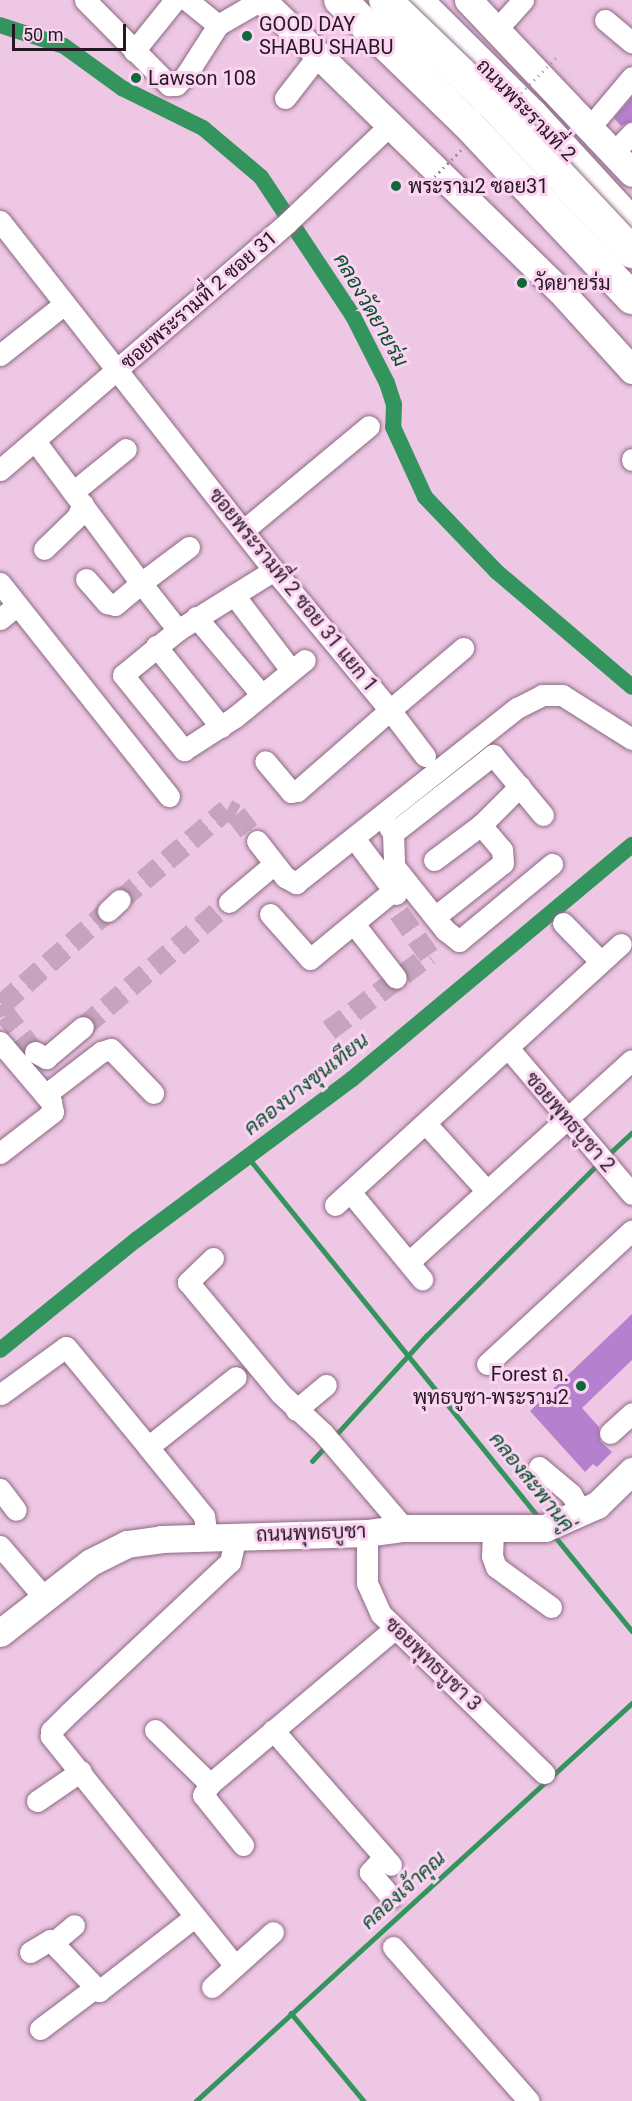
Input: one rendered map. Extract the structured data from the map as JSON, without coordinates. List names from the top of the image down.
{
  "streets": {
    "highway": ["ถนนพระรามที่ 2"],
    "main road": ["ถนนพุทธบูชา"],
    "street": [
      "ซอยพระรามที่ 2 ซอย 31",
      "ซอยพระรามที่ 2 ซอย 31 แยก 1",
      "ซอยพุทธบูชา 2",
      "ซอยพุทธบูชา 3"
    ]
  },
  "crossings": [
    ["ซอยพระรามที่ 2 ซอย 31", "ซอยพระรามที่ 2 ซอย 31 แยก 1"],
    ["ถนนพุทธบูชา", "ซอยพุทธบูชา 3"]
  ],
  "water": [
    "คลองวัดยายร่ม",
    "คลองบางขุนเทียน",
    "คลองสะพานคู่",
    "คลองเจ้าคุณ"
  ],
  "places": [
    "GOOD DAY SHABU SHABU",
    "Lawson 108",
    "พระราม2 ซอย31",
    "วัดยายร่ม",
    "Forest ถ. พุทธบูชา-พระราม2"
  ],
  "scale_bar": "50 m"
}
